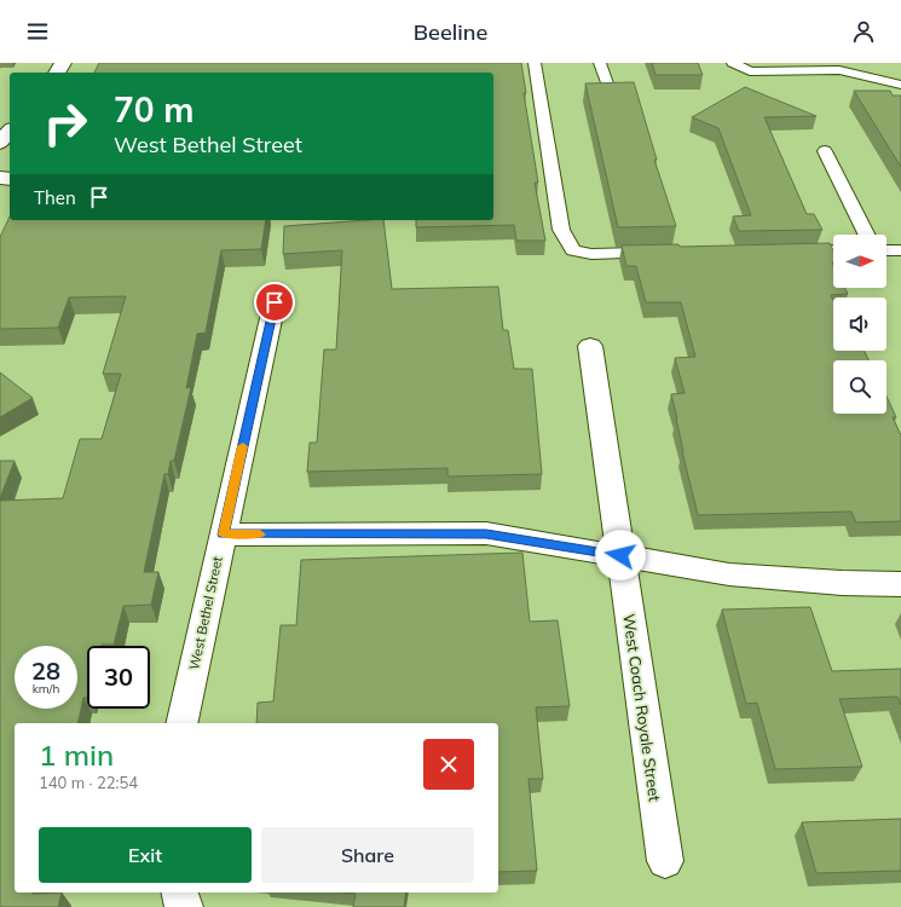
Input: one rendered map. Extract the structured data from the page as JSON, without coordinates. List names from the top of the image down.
{
  "streets": {
    "street": ["West Bethel Street", "West Coach Royale Street"]
  },
  "north": "right",
  "page": {
    "header": "Beeline",
    "turn": ["70 m", "West Bethel Street"],
    "then": "Then",
    "speed": "28 km/h",
    "limit": "30",
    "heading": ["1 min", "140 m · 22:54"],
    "buttons": ["Exit", "Share"]
  }
}
